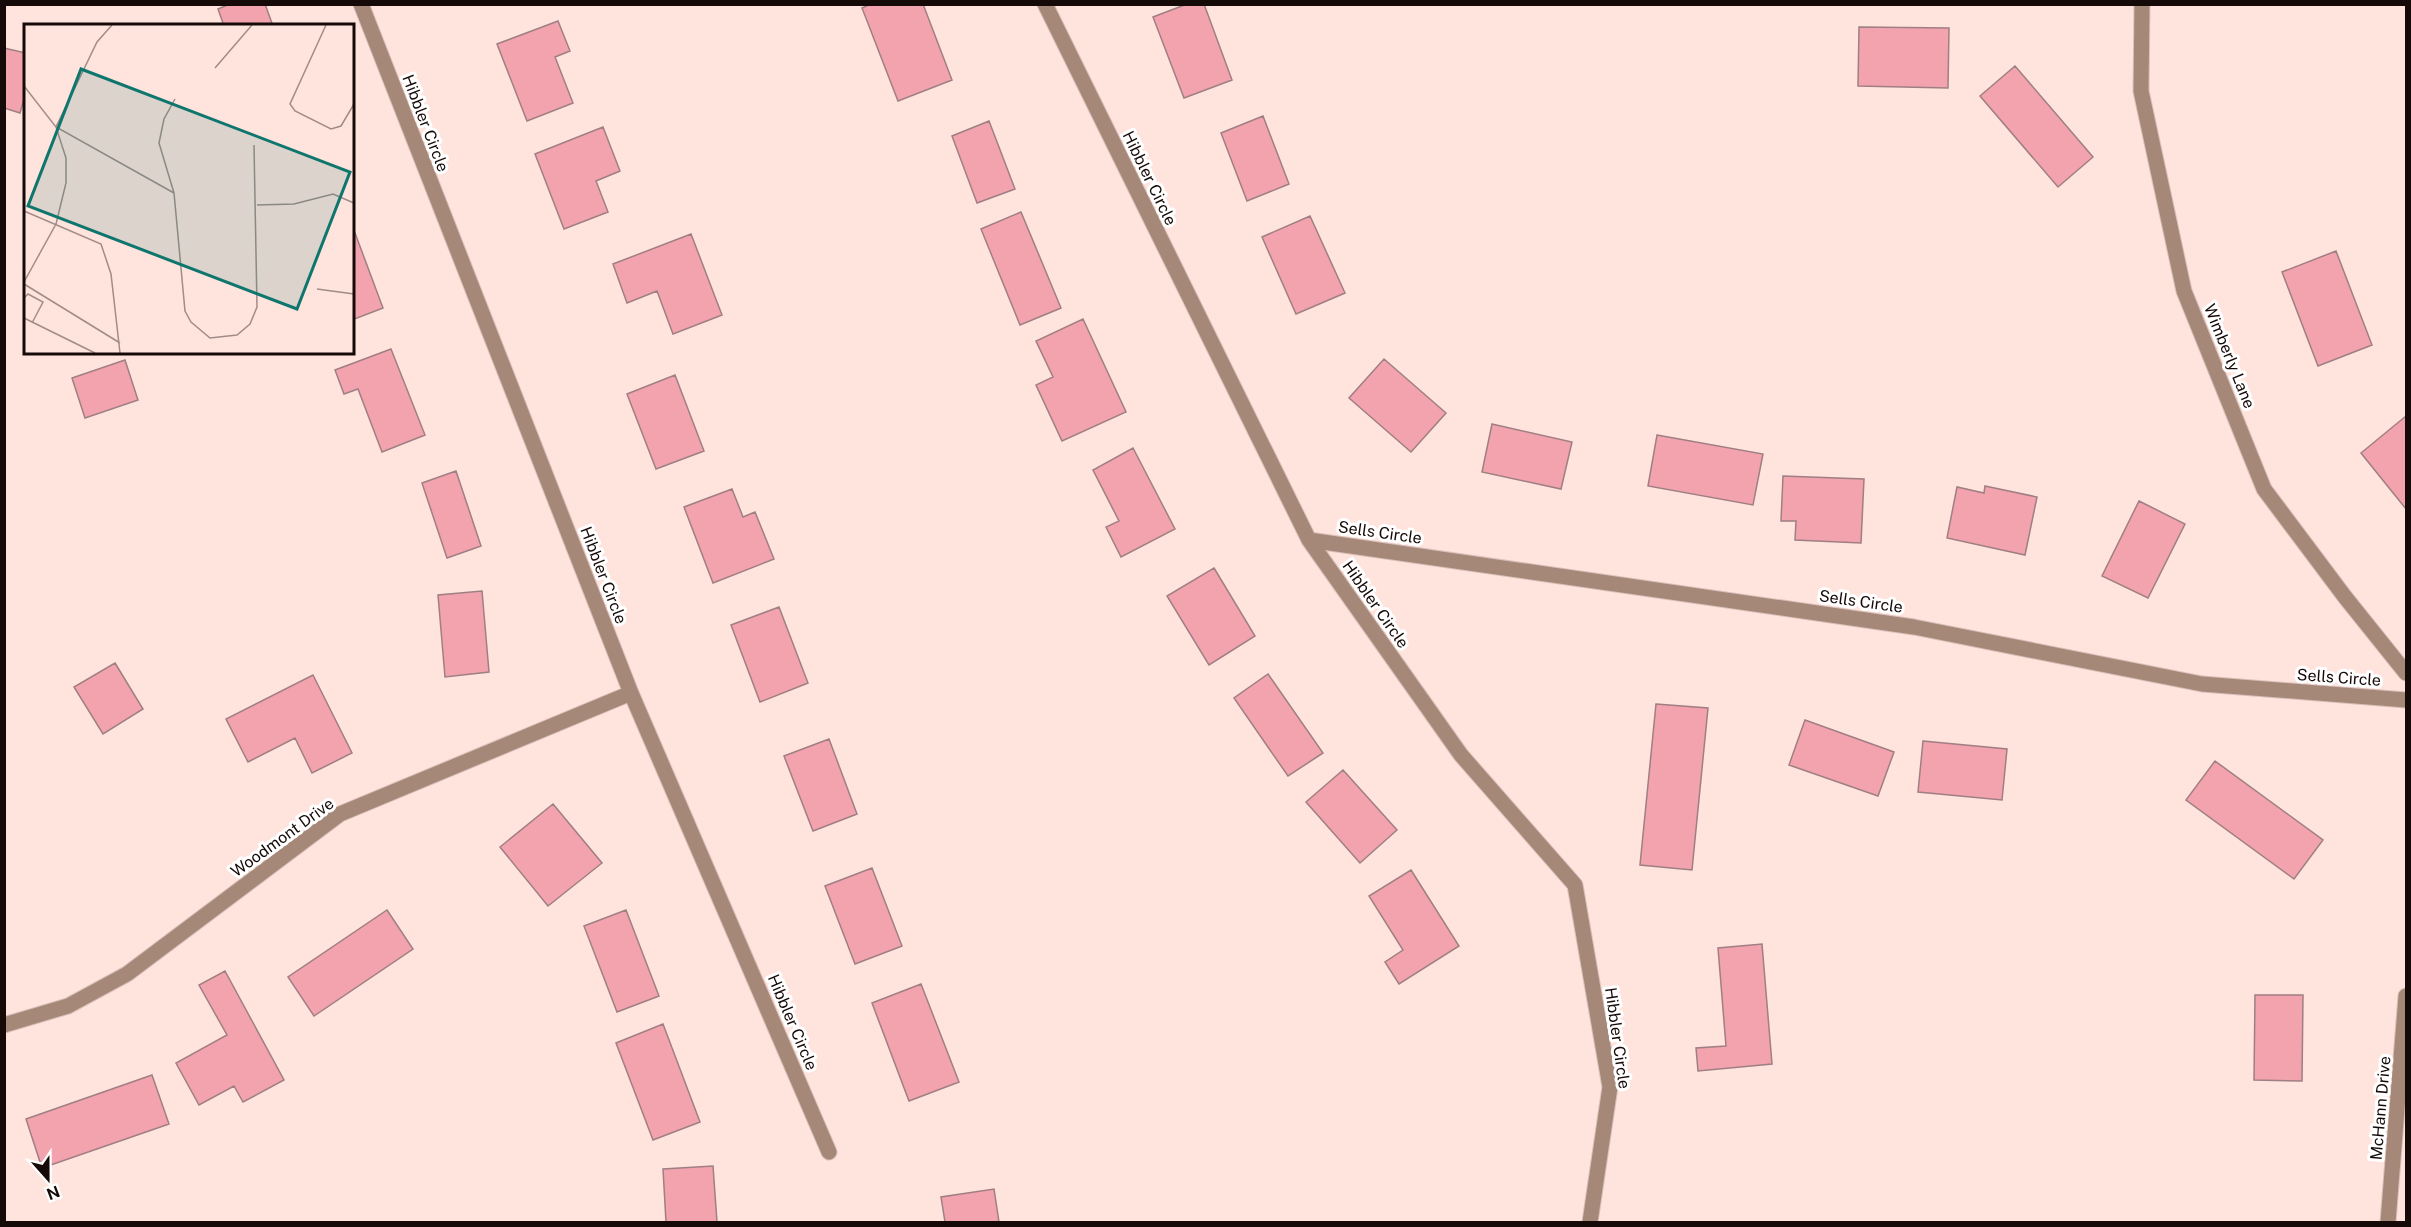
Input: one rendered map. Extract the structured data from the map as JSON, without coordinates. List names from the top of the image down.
{
  "streets": {
    "street": [
      "Hibbler Circle",
      "Wimberly Lane",
      "Sells Circle",
      "Woodmont Drive",
      "McHann Drive"
    ]
  },
  "crossings": [
    ["Hibbler Circle", "Sells Circle"],
    ["Hibbler Circle", "Woodmont Drive"]
  ],
  "north": "bottom"
}
